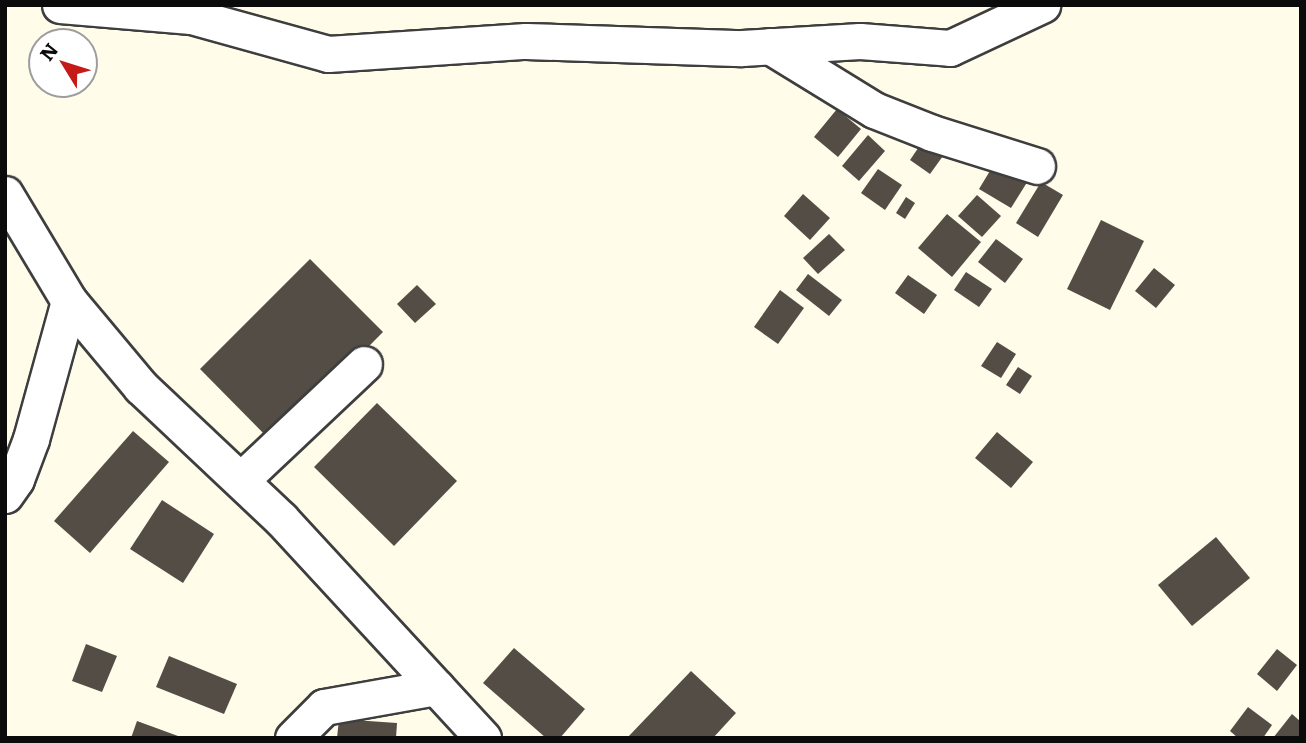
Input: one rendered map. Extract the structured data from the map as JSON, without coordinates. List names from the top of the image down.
{
  "north": "top left"
}
